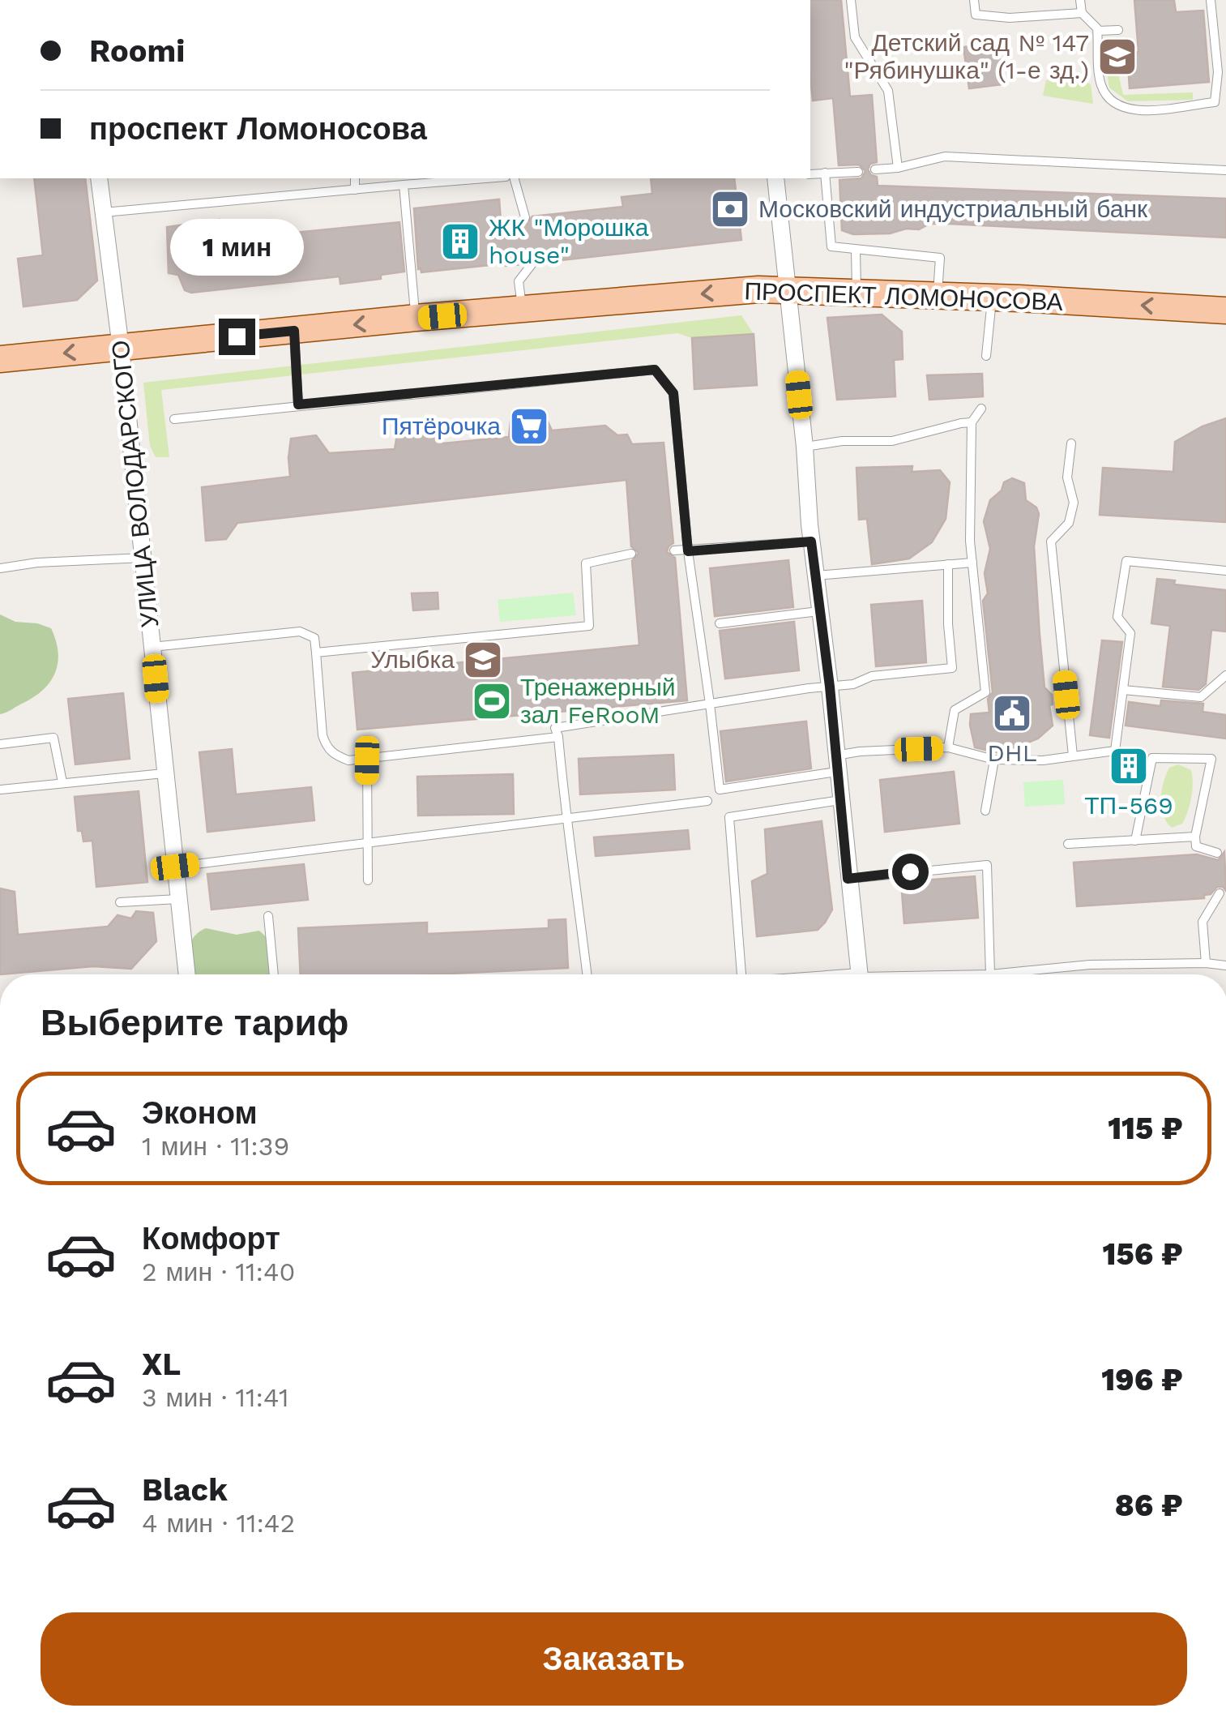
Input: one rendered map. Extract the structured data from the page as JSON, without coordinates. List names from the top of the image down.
{
  "streets": {
    "main road": ["ПРОСПЕКТ ЛОМОНОСОВА"],
    "street": ["УЛИЦА ВОЛОДАРСКОГО"]
  },
  "crossings": [
    ["ПРОСПЕКТ ЛОМОНОСОВА", "УЛИЦА ВОЛОДАРСКОГО"]
  ],
  "one_way": ["ПРОСПЕКТ ЛОМОНОСОВА"],
  "places": {
    "school or university": ["Детский сад № 147 \"Рябинушка\" (1-е зд.)", "Улыбка"],
    "bank": ["Московский индустриальный банк"],
    "building": ["ЖК \"Морошка house\"", "ТП-569"],
    "supermarket": ["Пятёрочка"],
    "sports": ["Тренажерный зал FeRooM"],
    "public building": ["DHL"]
  },
  "page": {
    "banner": ["Roomi", "проспект Ломоносова"],
    "bubble": "1 мин",
    "heading": "Выберите тариф",
    "list": [
      {
        "name": "Эконом",
        "note": "1 мин · 11:39",
        "value": "115 ₽"
      },
      {
        "name": "Комфорт",
        "note": "2 мин · 11:40",
        "value": "156 ₽"
      },
      {
        "name": "XL",
        "note": "3 мин · 11:41",
        "value": "196 ₽"
      },
      {
        "name": "Black",
        "note": "4 мин · 11:42",
        "value": "86 ₽"
      }
    ],
    "buttons": "Заказать"
  }
}
